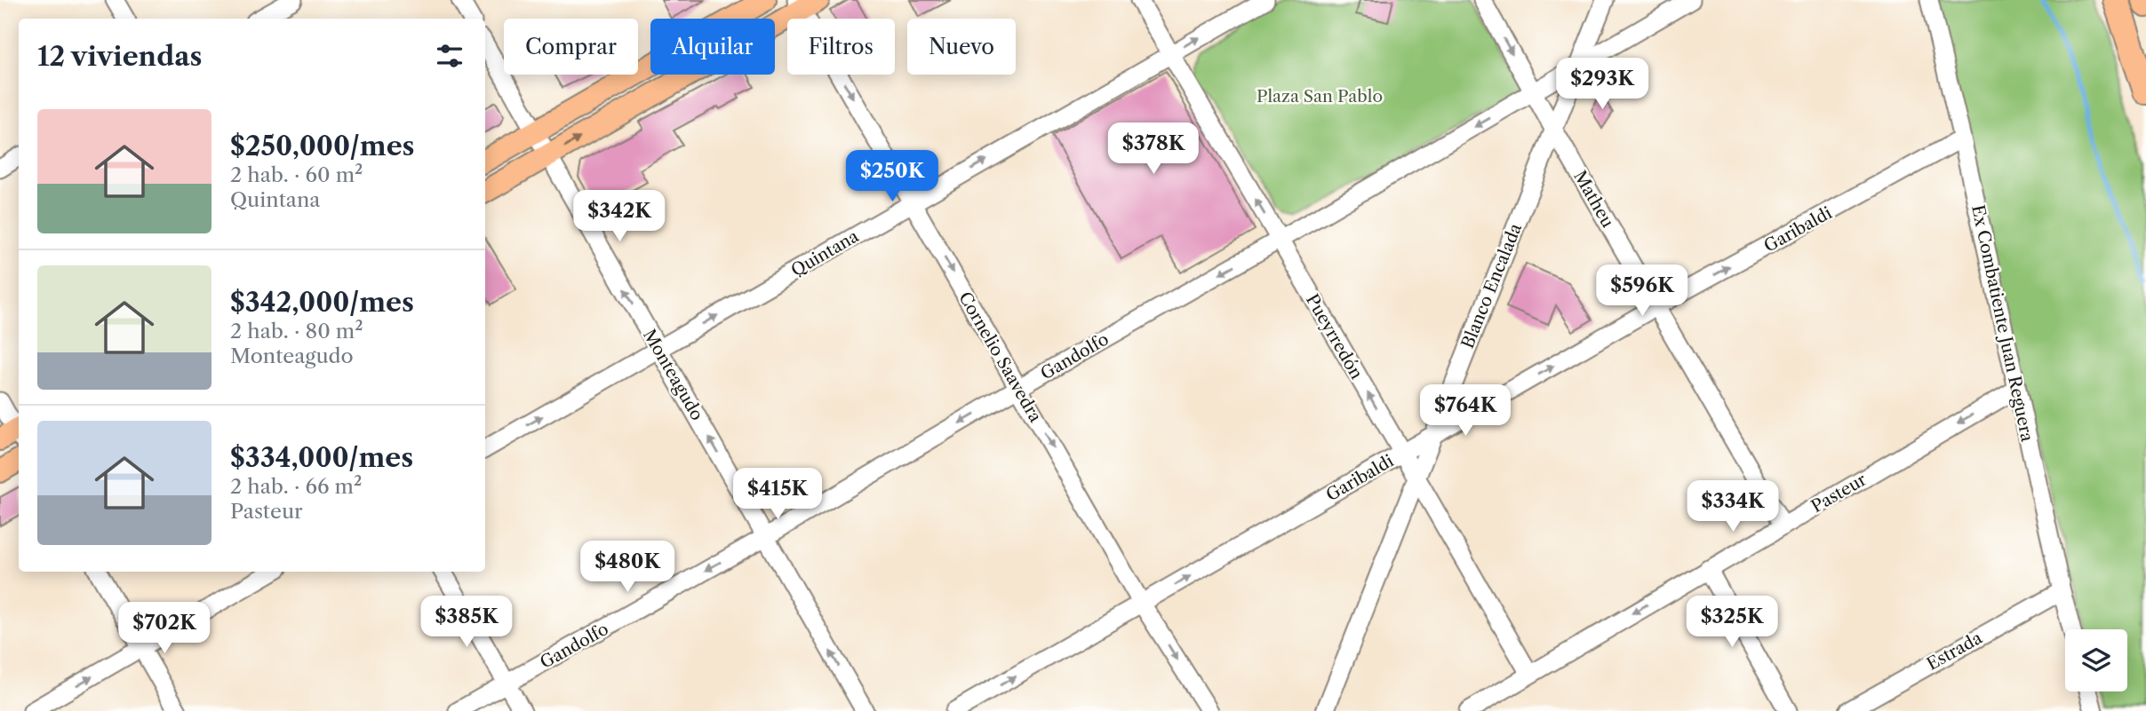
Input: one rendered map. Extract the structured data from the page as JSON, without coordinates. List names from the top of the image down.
{
  "streets": {
    "street": [
      "Matheu",
      "Garibaldi",
      "Quintana",
      "Blanco Encalada",
      "Ex Combatiente Juan Reguera",
      "Pueyrredón",
      "Gandolfo",
      "Cornelio Saavedra",
      "Monteagudo",
      "Pasteur",
      "Estrada"
    ]
  },
  "crossings": [
    ["Matheu", "Garibaldi"],
    ["Matheu", "Blanco Encalada"],
    ["Matheu", "Gandolfo"],
    ["Matheu", "Pasteur"],
    ["Garibaldi", "Blanco Encalada"],
    ["Garibaldi", "Ex Combatiente Juan Reguera"],
    ["Garibaldi", "Pueyrredón"],
    ["Garibaldi", "Cornelio Saavedra"],
    ["Quintana", "Pueyrredón"],
    ["Quintana", "Cornelio Saavedra"],
    ["Quintana", "Monteagudo"],
    ["Blanco Encalada", "Pueyrredón"],
    ["Blanco Encalada", "Gandolfo"],
    ["Ex Combatiente Juan Reguera", "Pasteur"],
    ["Ex Combatiente Juan Reguera", "Estrada"],
    ["Pueyrredón", "Gandolfo"],
    ["Pueyrredón", "Pasteur"],
    ["Gandolfo", "Cornelio Saavedra"],
    ["Gandolfo", "Monteagudo"]
  ],
  "one_way": [
    "Garibaldi",
    "Quintana",
    "Pueyrredón",
    "Gandolfo",
    "Cornelio Saavedra",
    "Monteagudo",
    "Pasteur"
  ],
  "parks": ["Plaza San Pablo"],
  "page": {
    "chip": [
      "Comprar",
      "Alquilar",
      "Filtros",
      "Nuevo"
    ],
    "heading": "12 viviendas",
    "price": [
      "$293K",
      "$378K",
      "$250K",
      "$342K",
      "$596K",
      "$764K",
      "$415K",
      "$334K",
      "$480K",
      "$385K",
      "$325K",
      "$702K"
    ],
    "list": [
      {
        "name": "$250,000/mes",
        "note": "2 hab. · 60 m² · Quintana"
      },
      {
        "name": "$342,000/mes",
        "note": "2 hab. · 80 m² · Monteagudo"
      },
      {
        "name": "$334,000/mes",
        "note": "2 hab. · 66 m² · Pasteur"
      }
    ]
  }
}
